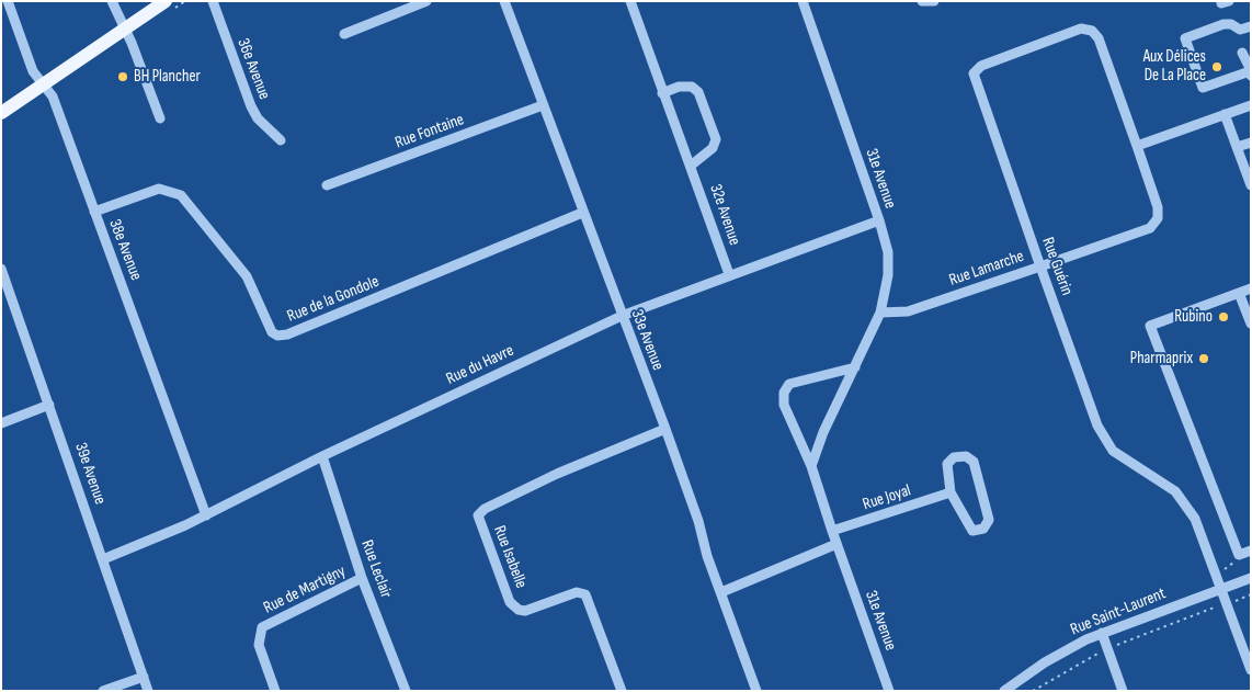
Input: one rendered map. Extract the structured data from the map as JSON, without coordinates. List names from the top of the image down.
{
  "streets": {
    "street": [
      "36e Avenue",
      "Rue Fontaine",
      "31e Avenue",
      "32e Avenue",
      "38e Avenue",
      "Rue Guérin",
      "Rue Lamarche",
      "Rue de la Gondole",
      "33e Avenue",
      "Rue du Havre",
      "39e Avenue",
      "Rue Joyal",
      "Rue Isabelle",
      "Rue Leclair",
      "Rue de Martigny",
      "Rue Saint-Laurent"
    ]
  },
  "crossings": [
    ["Rue Fontaine", "33e Avenue"],
    ["31e Avenue", "Rue Lamarche"],
    ["31e Avenue", "Rue du Havre"],
    ["31e Avenue", "Rue Joyal"],
    ["32e Avenue", "Rue du Havre"],
    ["38e Avenue", "Rue de la Gondole"],
    ["38e Avenue", "Rue du Havre"],
    ["Rue Guérin", "Rue Lamarche"],
    ["Rue Guérin", "Rue Saint-Laurent"],
    ["Rue de la Gondole", "33e Avenue"],
    ["33e Avenue", "Rue du Havre"],
    ["33e Avenue", "Rue Isabelle"],
    ["Rue du Havre", "39e Avenue"],
    ["Rue du Havre", "Rue Leclair"],
    ["Rue Leclair", "Rue de Martigny"]
  ],
  "places": [
    "Aux Délices De La Place",
    "BH Plancher",
    "Rubino",
    "Pharmaprix"
  ]
}
